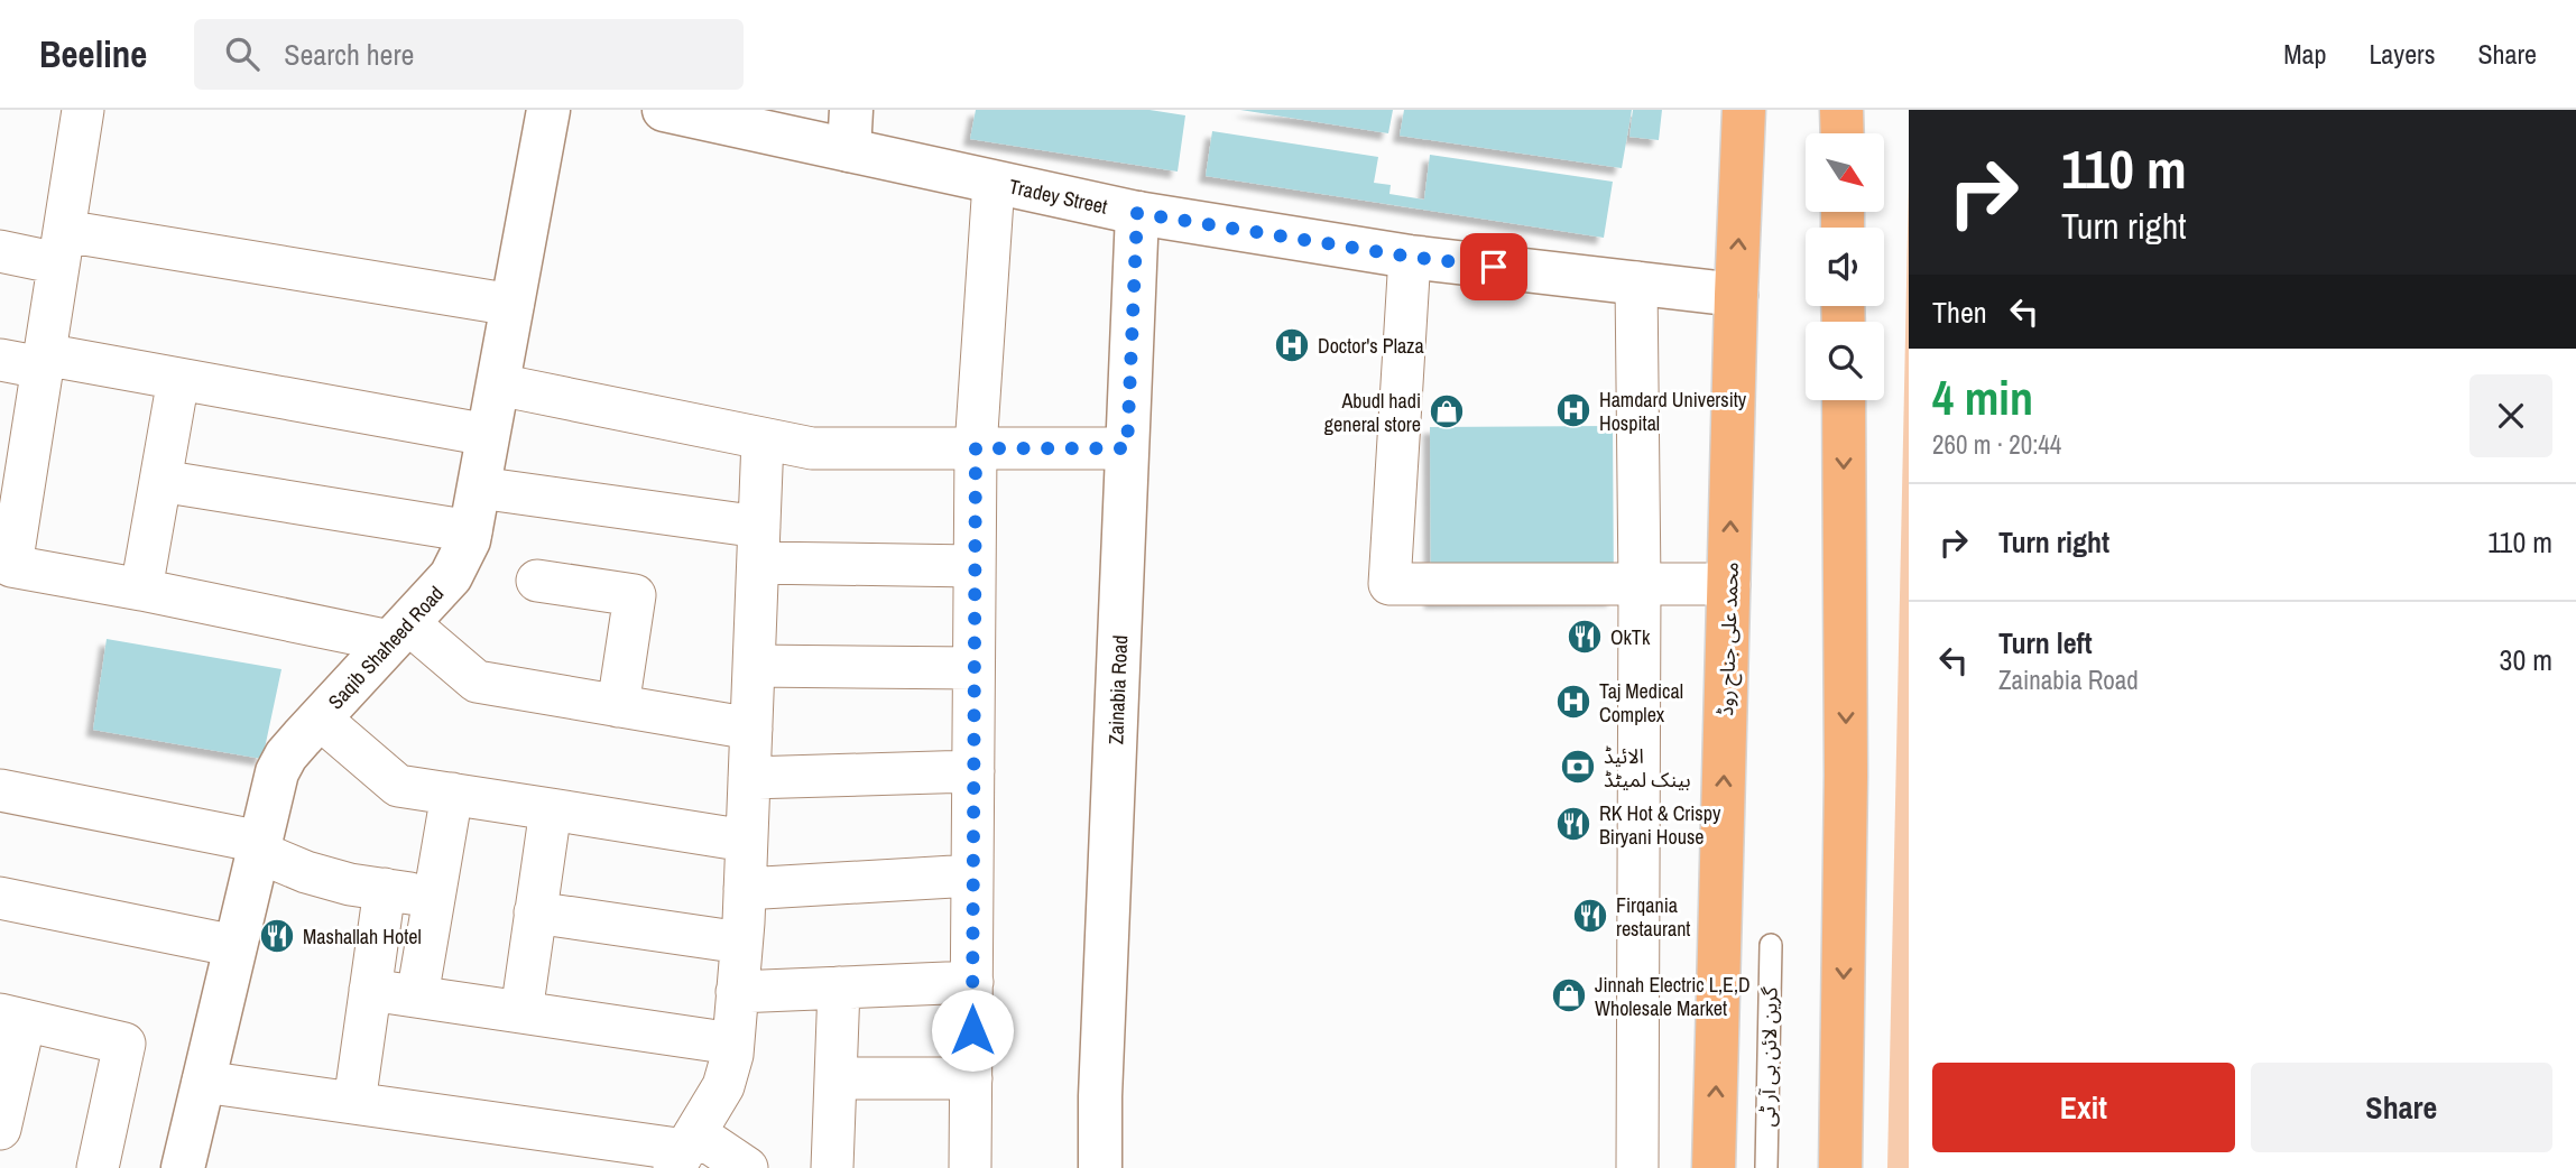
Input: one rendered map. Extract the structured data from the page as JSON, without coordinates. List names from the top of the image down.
{
  "streets": {
    "highway": ["محمد علی جناح روڈ"],
    "street": ["Tradey Street", "Saqib Shaheed Road", "Zainabia Road"],
    "lane": ["گرین لائن بی آر ٹی"]
  },
  "crossings": [
    ["Tradey Street", "محمد علی جناح روڈ"],
    ["Tradey Street", "Zainabia Road"]
  ],
  "places": {
    "hospital": ["Doctor's Plaza", "Hamdard University Hospital", "Taj Medical Complex"],
    "shop": ["Abudl hadi general store", "Jinnah Electric L,E,D Wholesale Market"],
    "restaurant": [
      "OkTk",
      "RK Hot & Crispy Biryani House",
      "Firqania restaurant",
      "Mashallah Hotel"
    ],
    "bank": ["الائیڈ بینک لمیٹڈ"]
  },
  "north": "bottom right",
  "page": {
    "header": "Beeline",
    "search": "Search here",
    "nav": ["Map", "Layers", "Share"],
    "turn": ["110 m", "Turn right"],
    "then": "Then",
    "heading": ["4 min", "260 m · 20:44"],
    "list": [
      {
        "name": "Turn right",
        "value": "110 m"
      },
      {
        "name": "Turn left",
        "note": "Zainabia Road",
        "value": "30 m"
      }
    ],
    "buttons": ["Exit", "Share"]
  }
}
